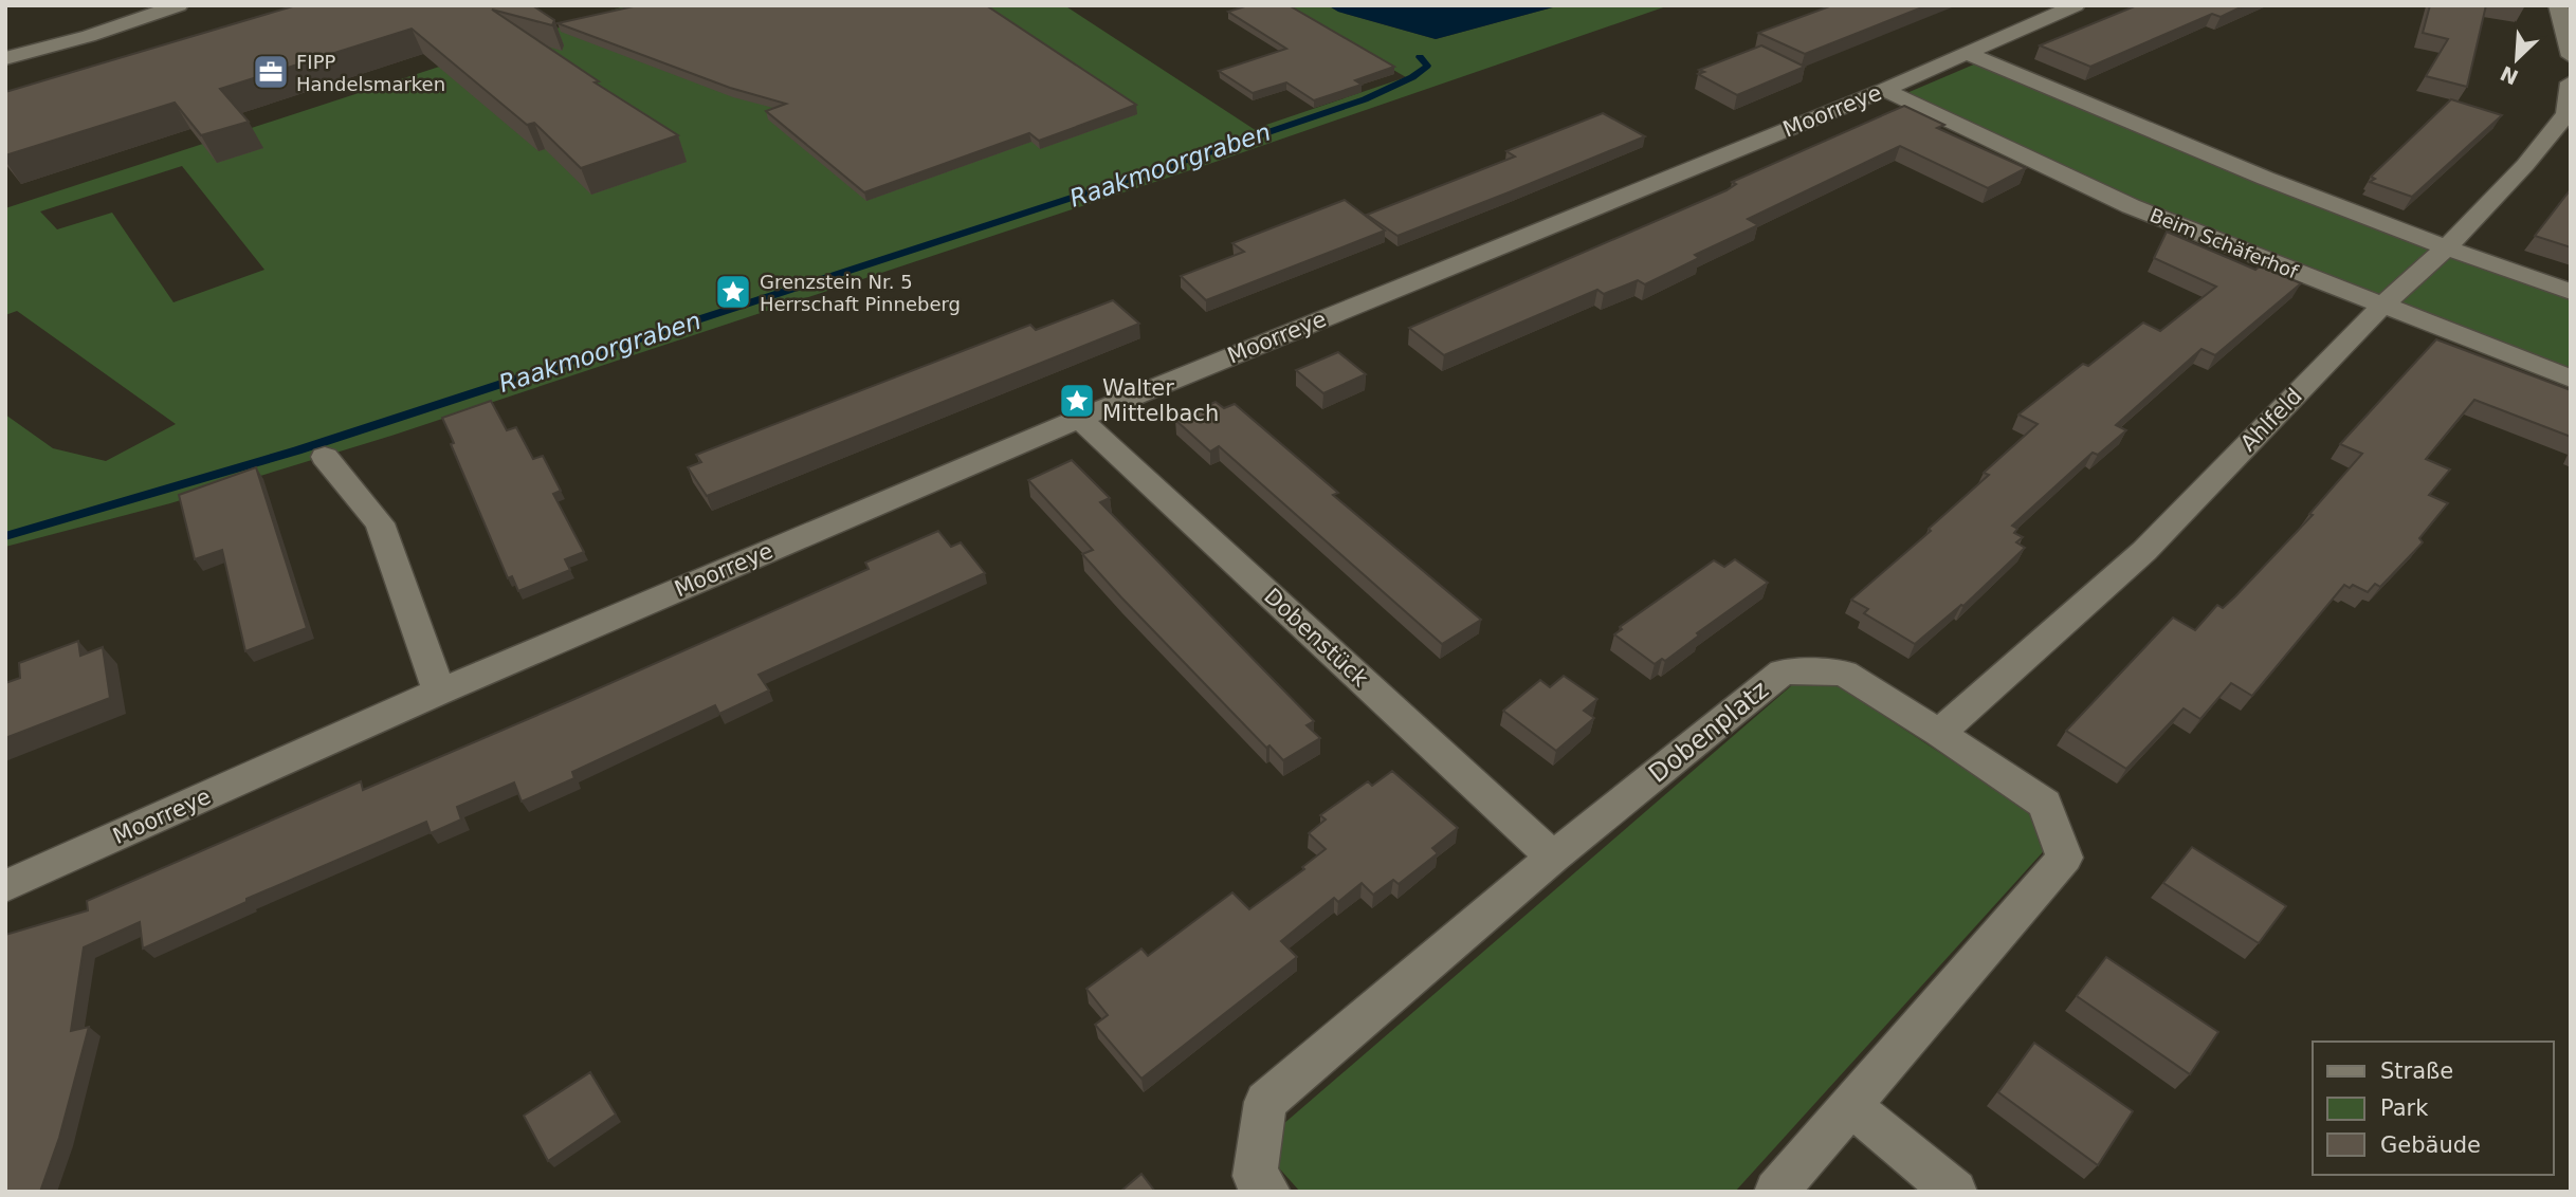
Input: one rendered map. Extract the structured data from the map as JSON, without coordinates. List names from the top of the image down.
{
  "streets": {
    "street": [
      "Moorreye",
      "Beim Schäferhof",
      "Ahlfeld",
      "Dobenstück",
      "Dobenplatz"
    ]
  },
  "crossings": [
    ["Moorreye", "Beim Schäferhof"],
    ["Moorreye", "Dobenstück"],
    ["Beim Schäferhof", "Ahlfeld"],
    ["Ahlfeld", "Dobenplatz"],
    ["Dobenstück", "Dobenplatz"]
  ],
  "water": ["Raakmoorgraben"],
  "places": {
    "office": ["FIPP Handelsmarken"],
    "place": ["Grenzstein Nr. 5 Herrschaft Pinneberg", "Walter Mittelbach"]
  },
  "legend": ["Straße", "Park", "Gebäude"],
  "north": "bottom left"
}
